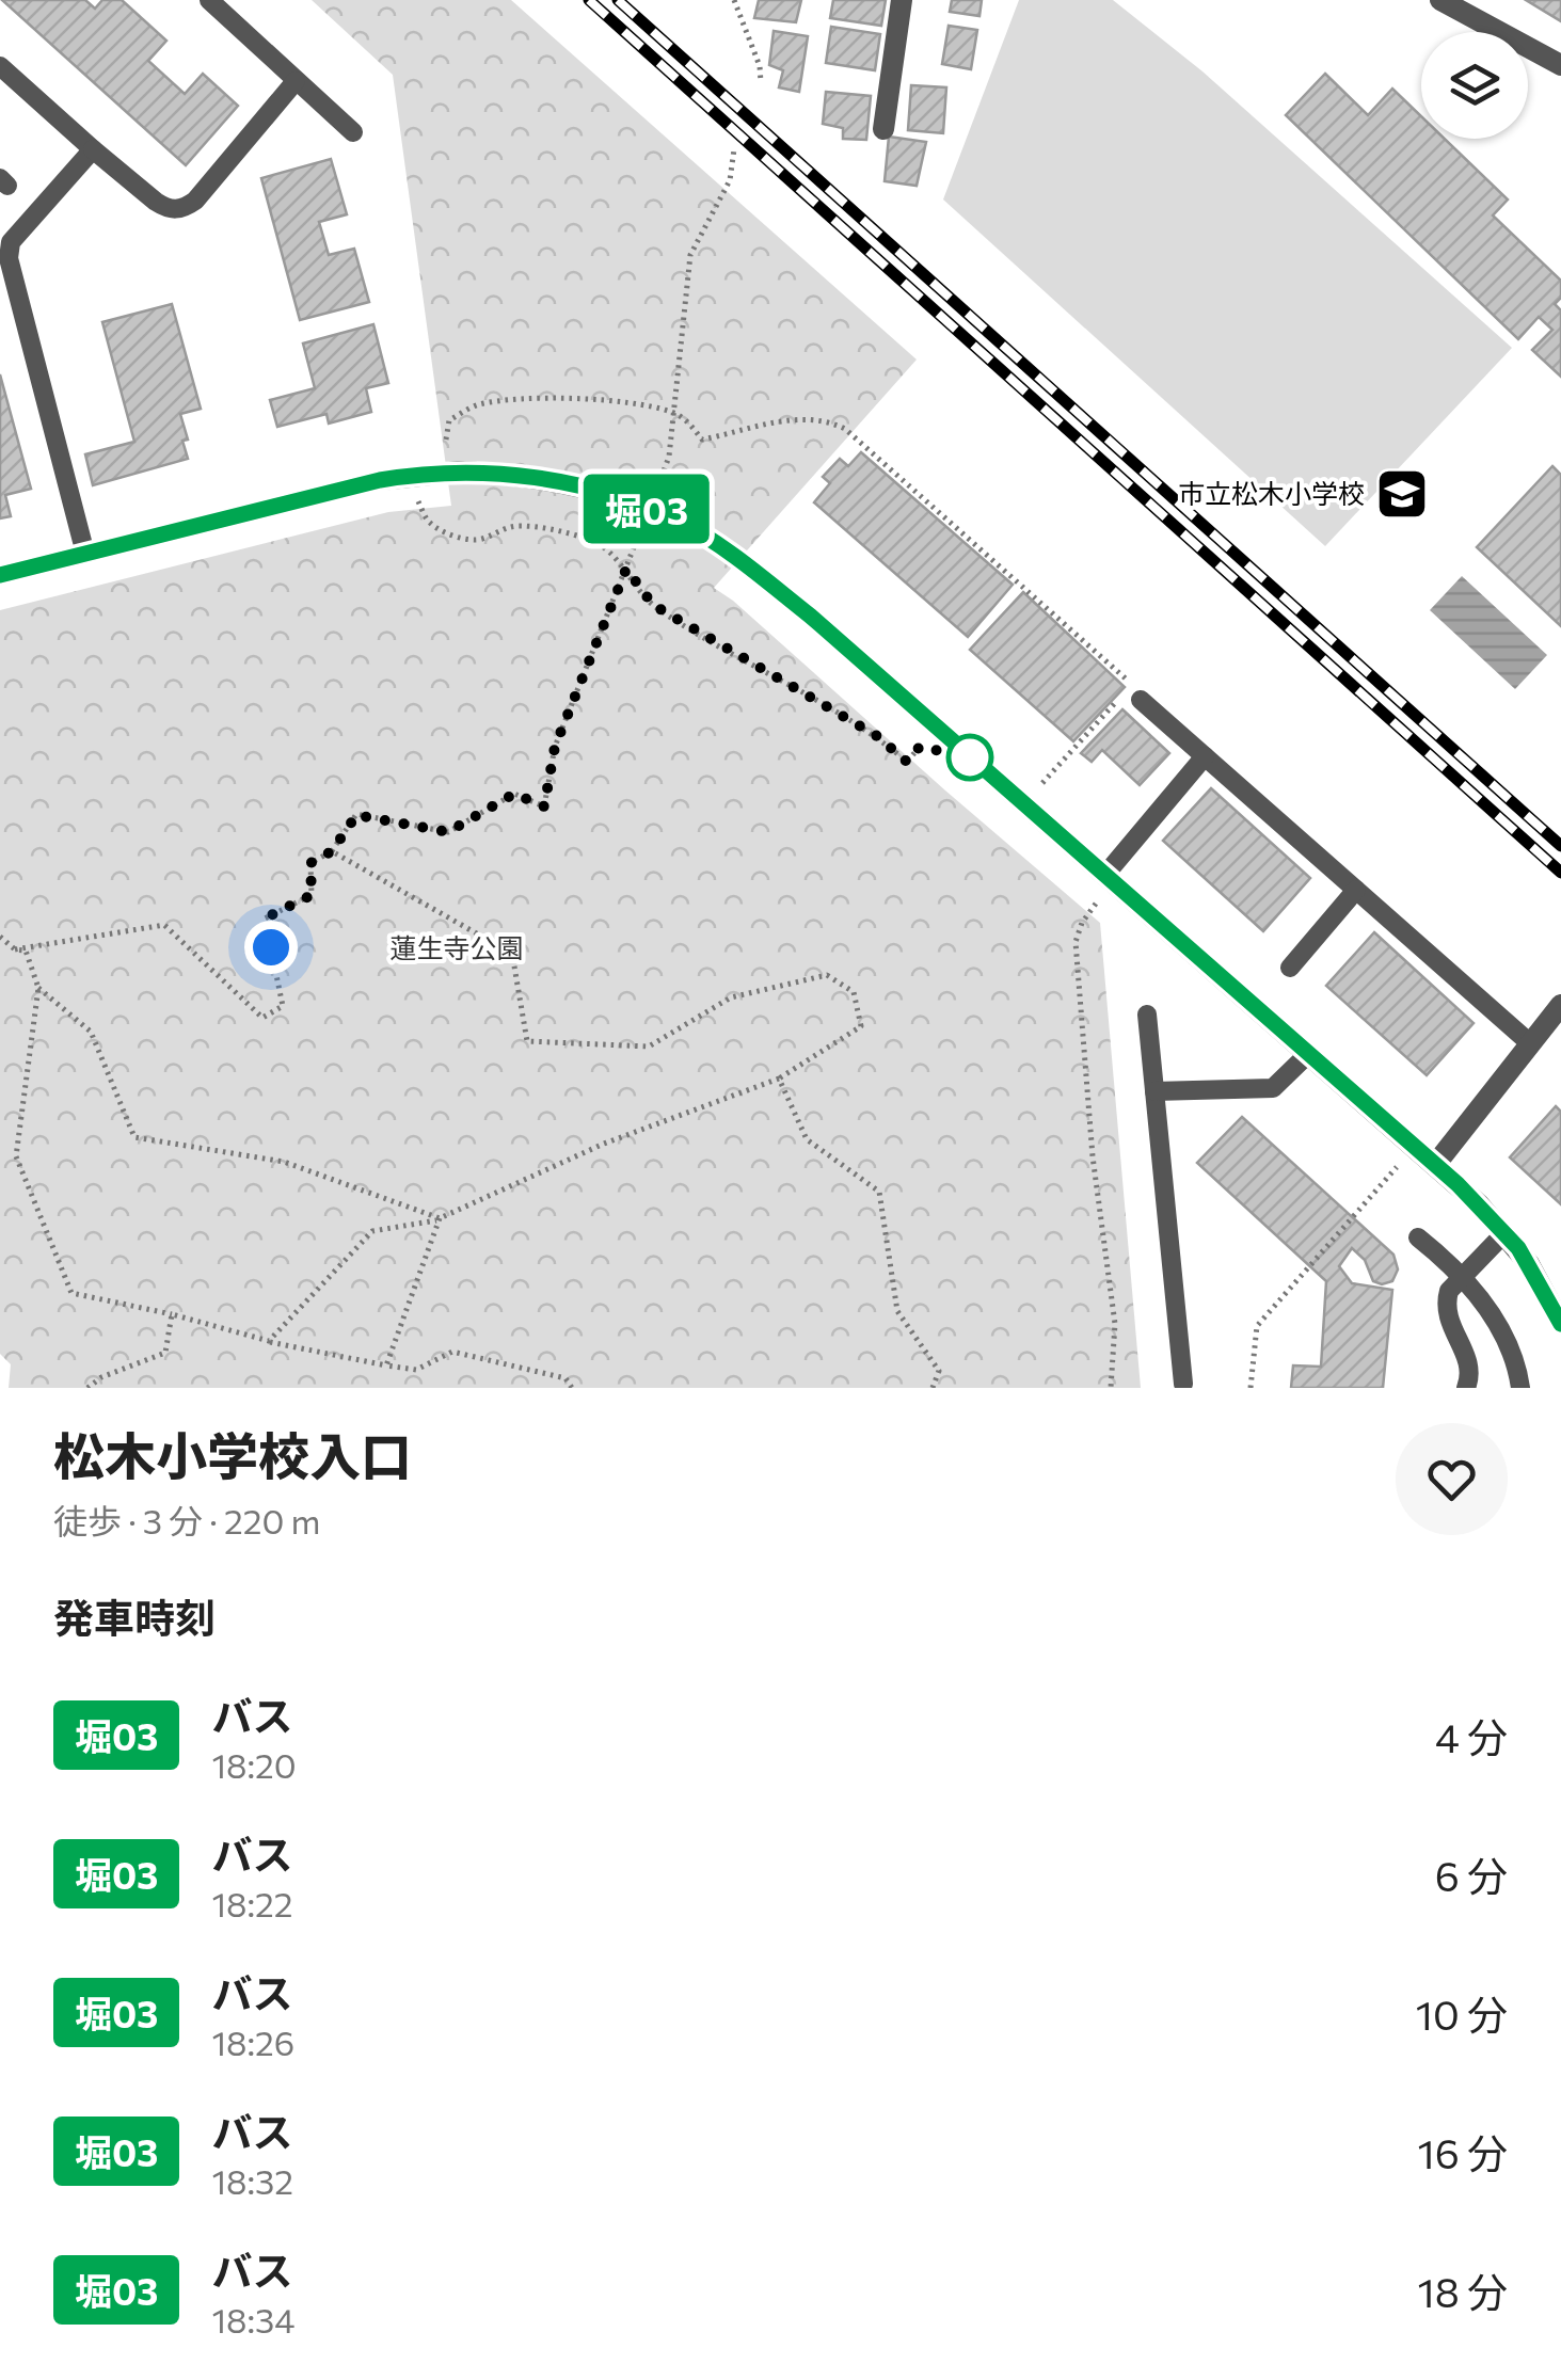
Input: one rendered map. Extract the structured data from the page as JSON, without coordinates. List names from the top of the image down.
{
  "parks": ["蓮生寺公園"],
  "places": {
    "school or university": ["市立松木小学校"]
  },
  "lines": ["bus line 堀03"],
  "page": {
    "on_map": "堀03",
    "heading": [
      ["松木小学校入口", "徒歩 · 3 分 · 220 m"],
      "発車時刻"
    ],
    "list": [
      {
        "mark": "堀03",
        "name": "バス",
        "note": "18:20",
        "value": "4 分"
      },
      {
        "mark": "堀03",
        "name": "バス",
        "note": "18:22",
        "value": "6 分"
      },
      {
        "mark": "堀03",
        "name": "バス",
        "note": "18:26",
        "value": "10 分"
      },
      {
        "mark": "堀03",
        "name": "バス",
        "note": "18:32",
        "value": "16 分"
      },
      {
        "mark": "堀03",
        "name": "バス",
        "note": "18:34",
        "value": "18 分"
      }
    ]
  }
}
